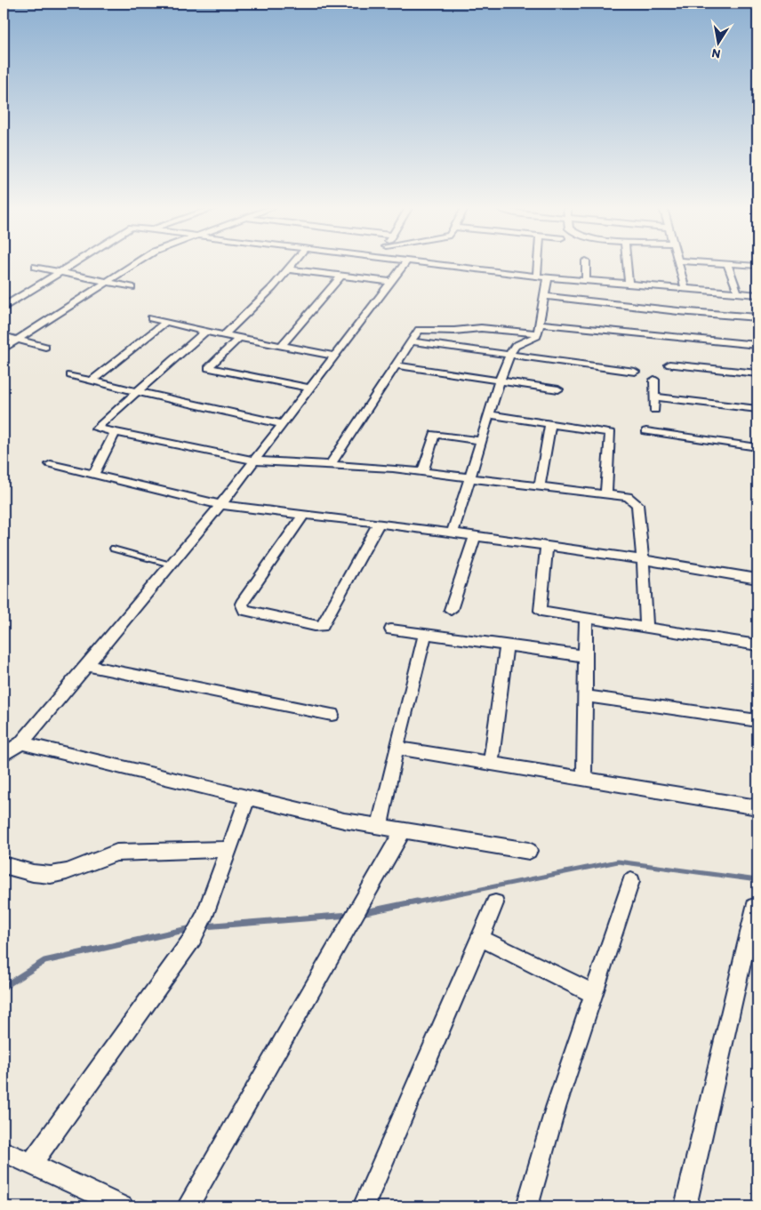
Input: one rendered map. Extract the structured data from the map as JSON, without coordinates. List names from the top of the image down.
{
  "north": "bottom"
}
